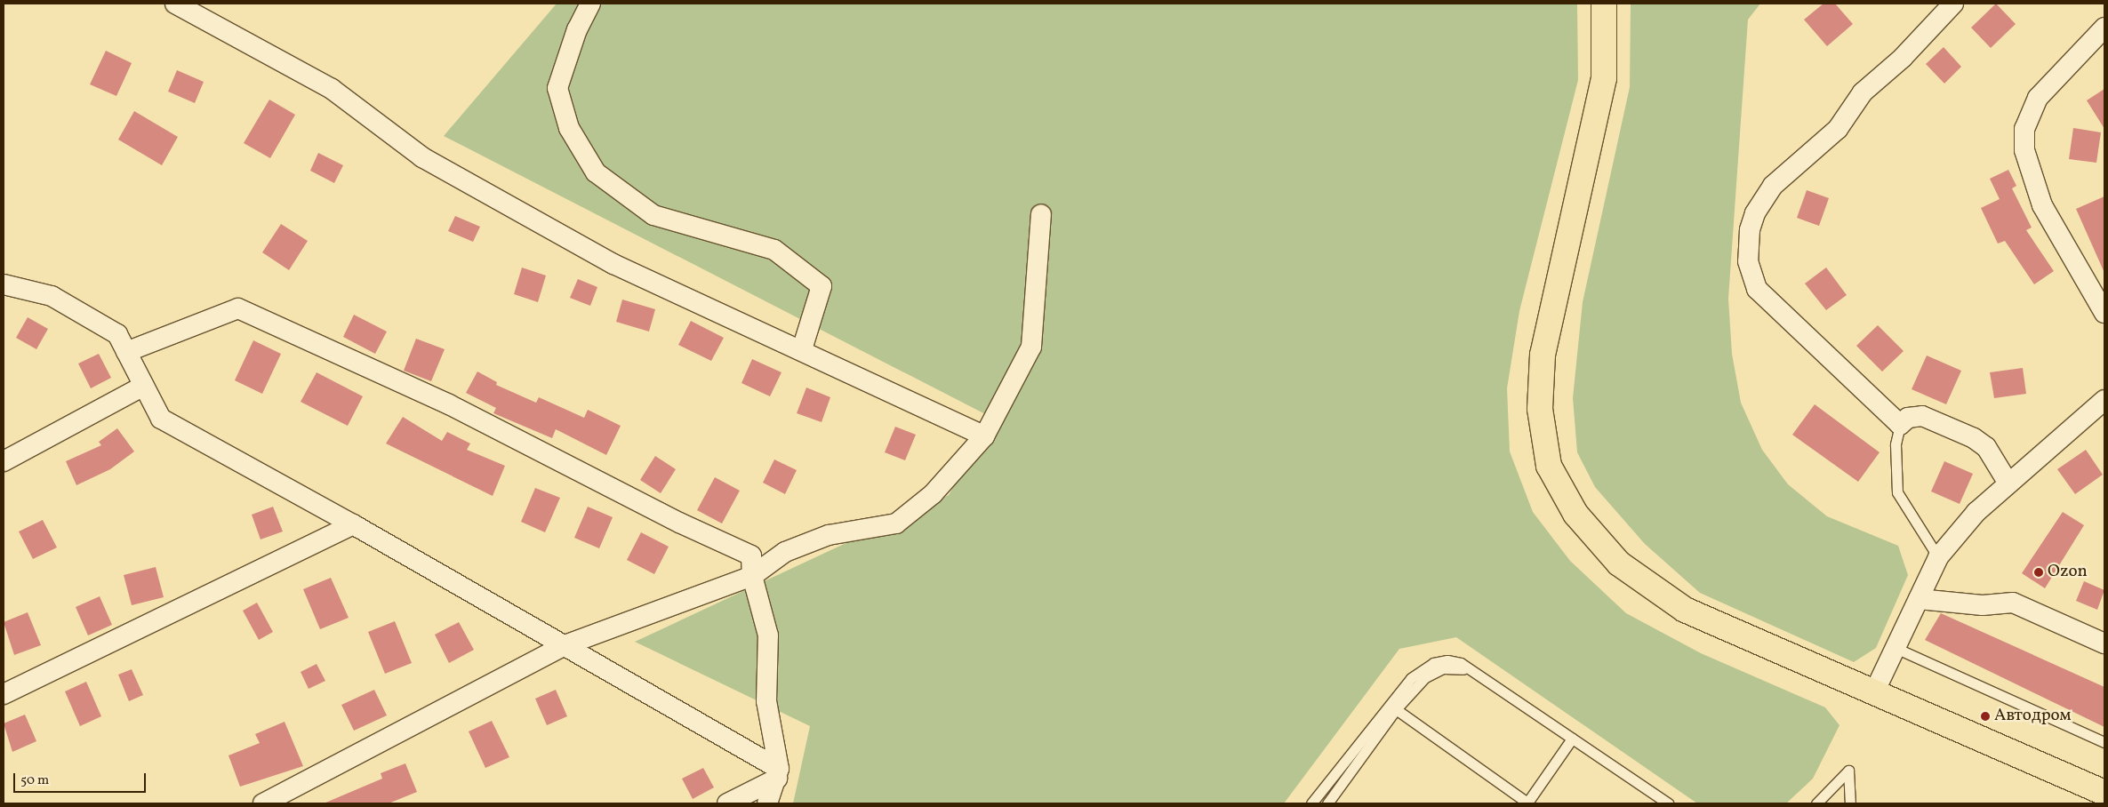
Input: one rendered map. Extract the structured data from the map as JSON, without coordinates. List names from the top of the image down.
{
  "places": ["Ozon", "Автодром"],
  "scale_bar": "50 m"
}
